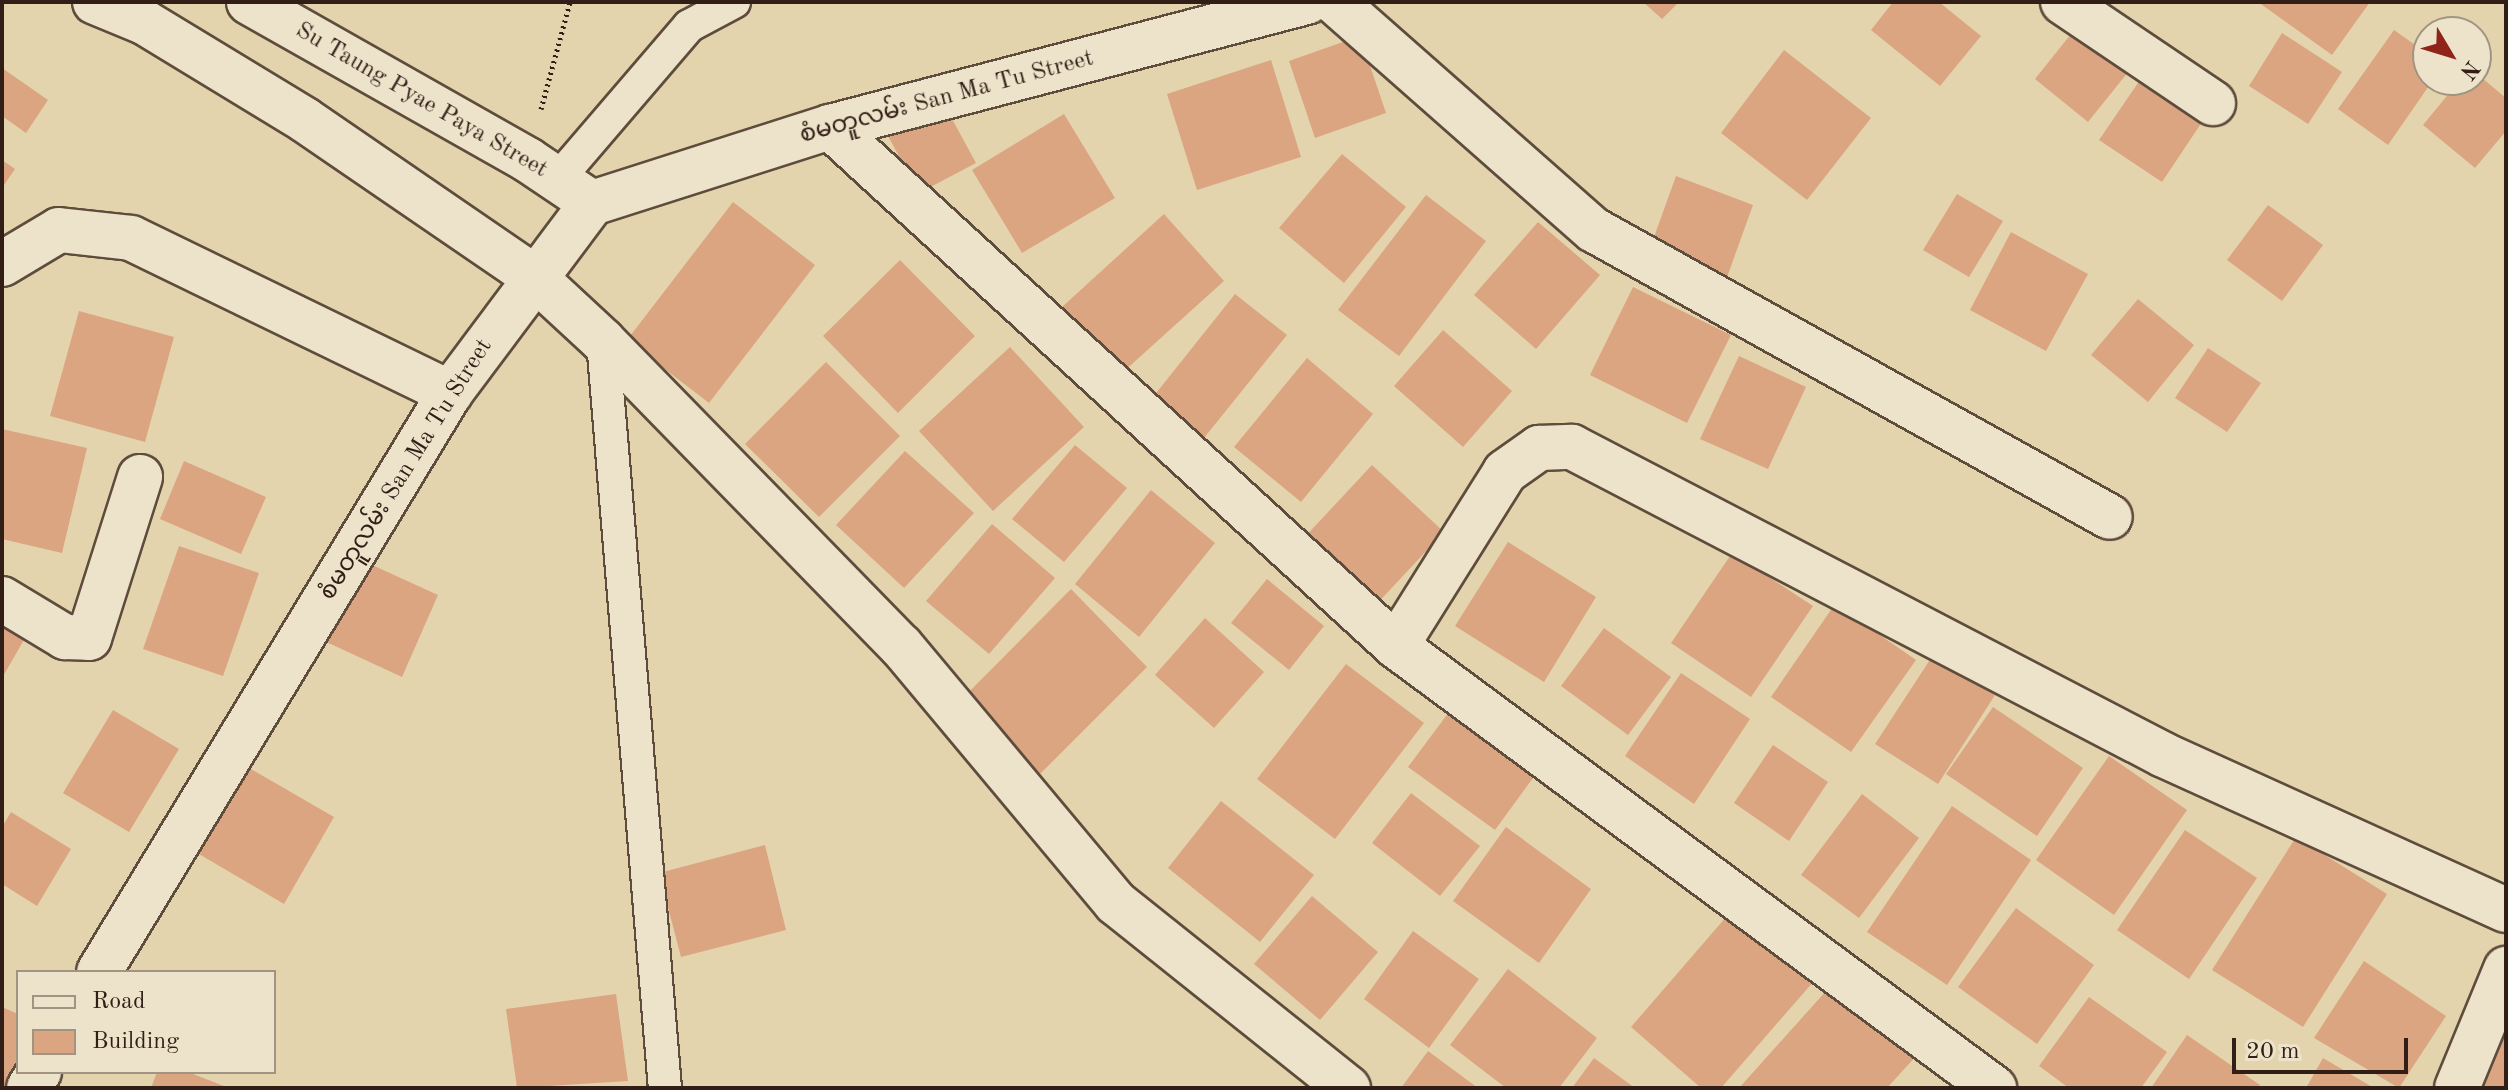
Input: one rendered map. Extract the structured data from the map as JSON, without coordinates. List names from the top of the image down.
{
  "streets": {
    "street": ["စံမတူလမ်း San Ma Tu Street", "Su Taung Pyae Paya Street"]
  },
  "crossings": [
    ["စံမတူလမ်း San Ma Tu Street", "Su Taung Pyae Paya Street"]
  ],
  "legend": ["Road", "Building"],
  "scale_bar": "20 m",
  "north": "bottom right"
}
